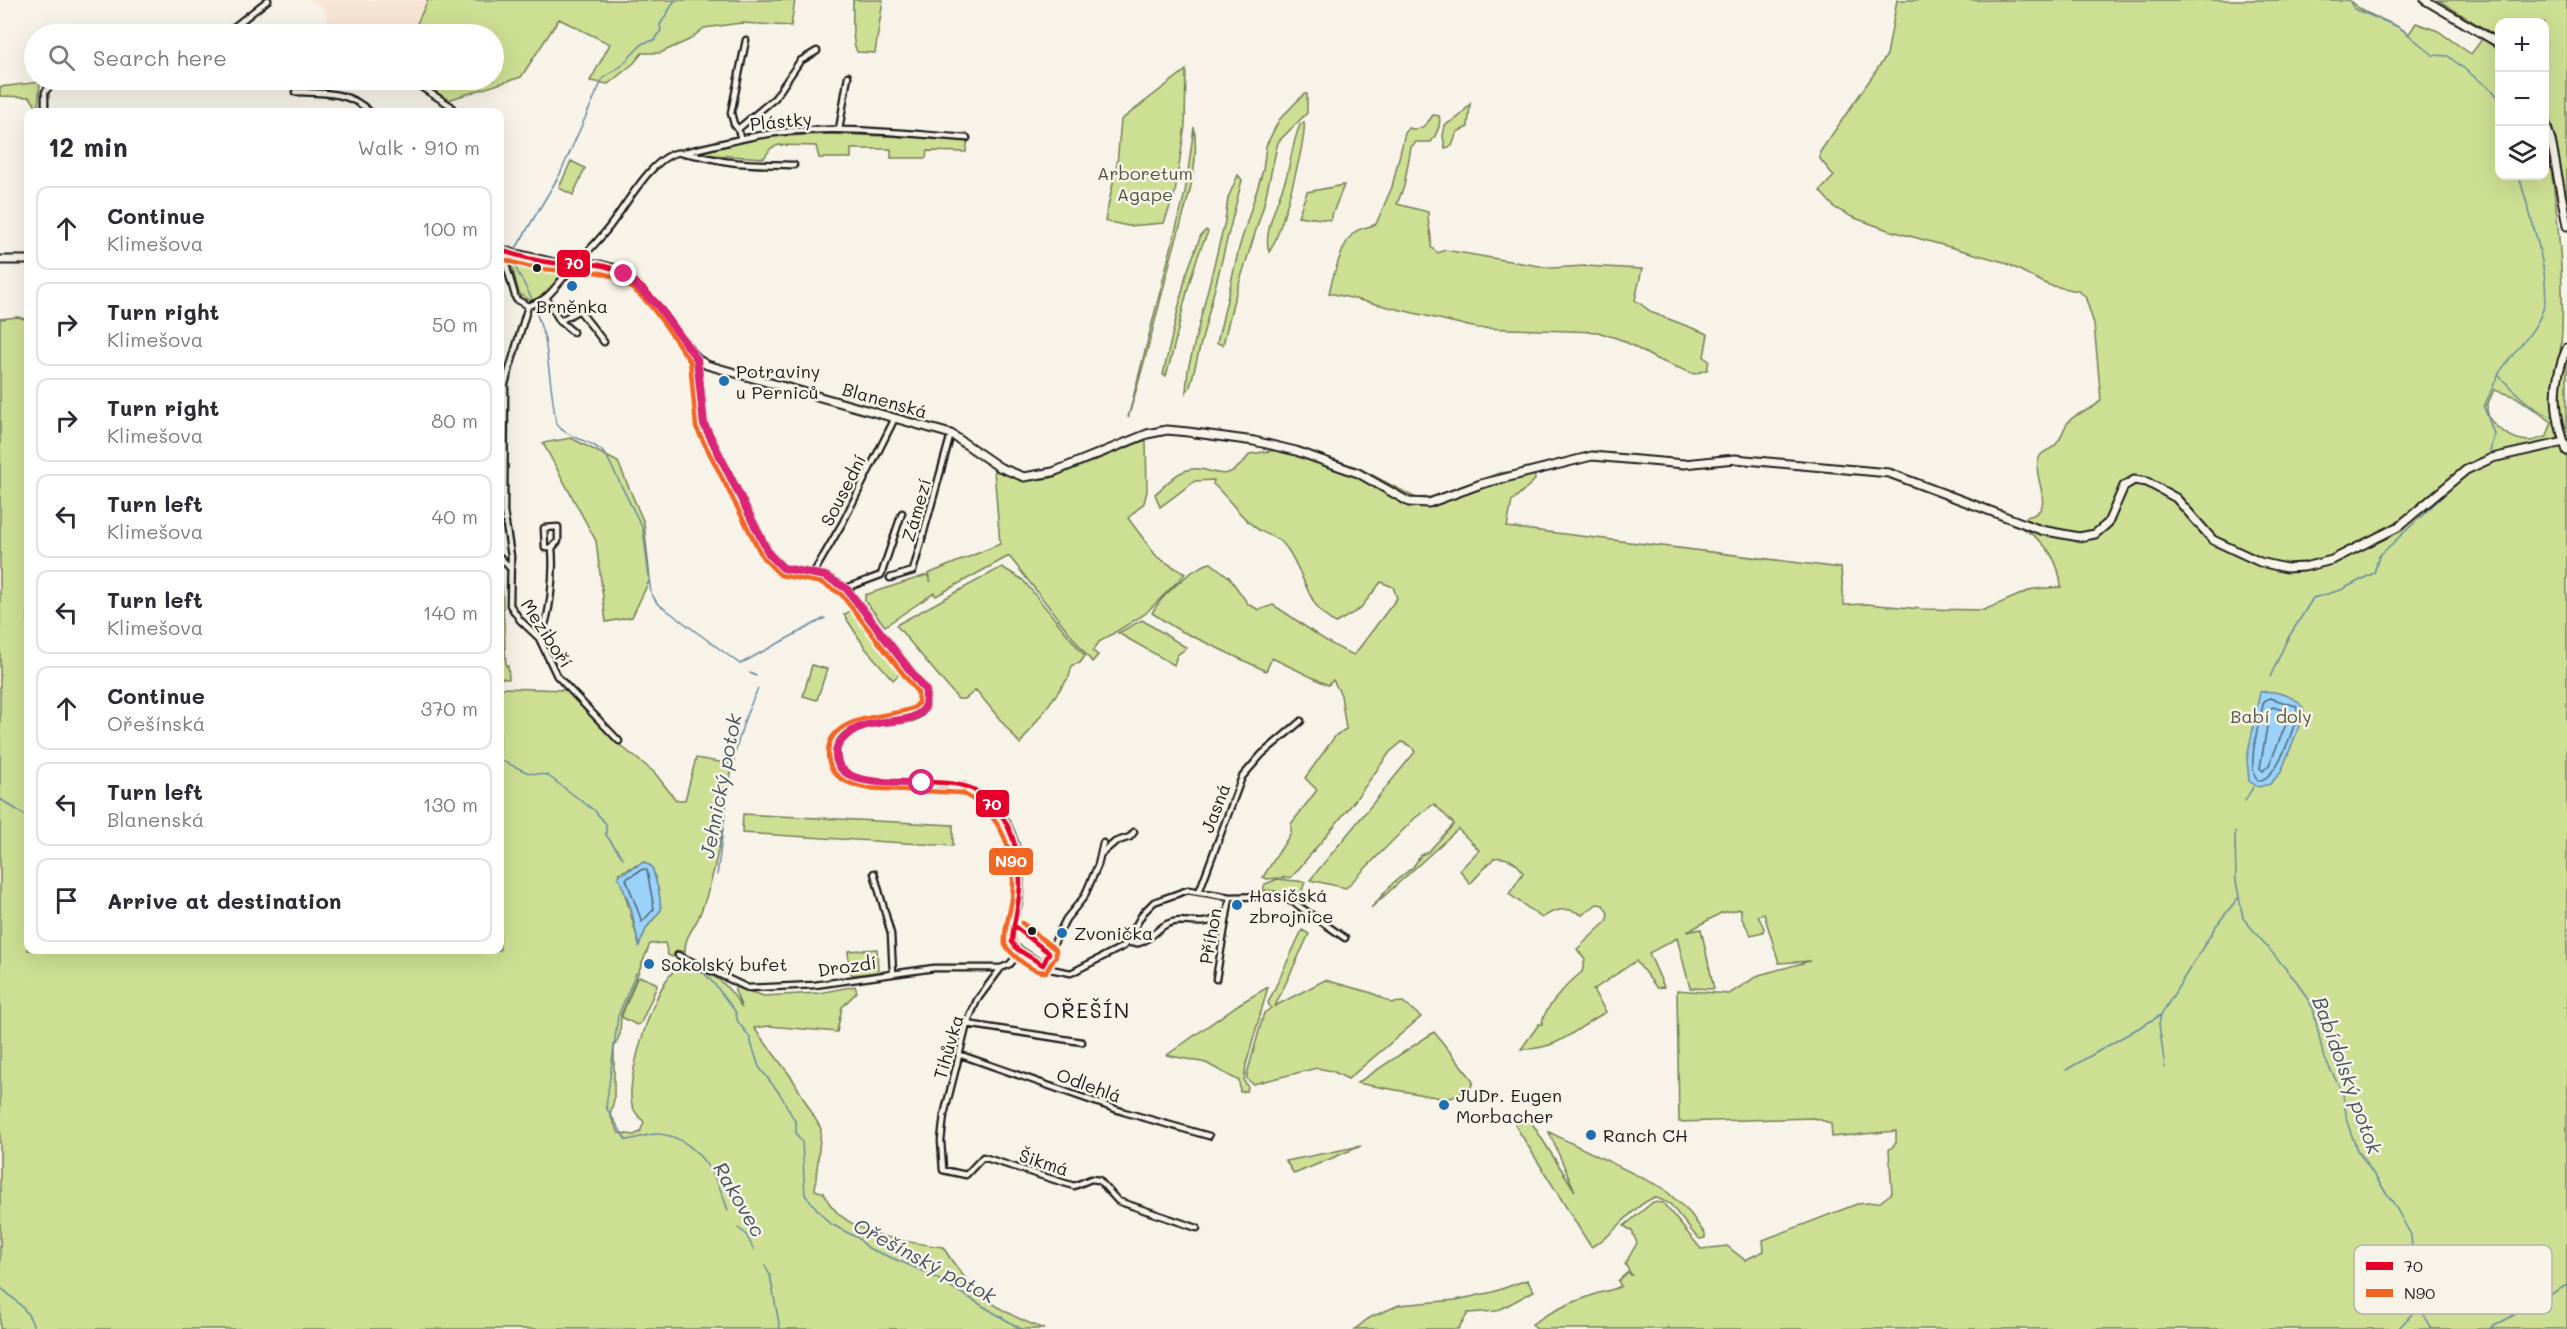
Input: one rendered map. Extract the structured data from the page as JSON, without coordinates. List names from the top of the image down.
{
  "streets": {
    "street": [
      "Plástky",
      "Blanenská",
      "Sousední",
      "Zámezí",
      "Meziboří",
      "Jasná",
      "Příhon",
      "Drozdí",
      "Tihůvka",
      "Odlehlá",
      "Šikmá"
    ]
  },
  "crossings": [
    ["Blanenská", "Sousední"],
    ["Blanenská", "Zámezí"],
    ["Drozdí", "Tihůvka"],
    ["Tihůvka", "Odlehlá"],
    ["Tihůvka", "Šikmá"]
  ],
  "districts": ["OŘEŠÍN"],
  "water": [
    "Jehnický potok",
    "Babídolský potok",
    "Rakovec",
    "Ořešínský potok"
  ],
  "parks": ["Arboretum Agape", "Babí doly"],
  "places": [
    "Brněnka",
    "Potraviny u Perniců",
    "Hasičská zbrojnice",
    "Zvonička",
    "Sokolský bufet",
    "JUDr. Eugen Morbacher",
    "Ranch CH"
  ],
  "lines": ["transit line 70", "transit line N90"],
  "legend": ["70", "N90"],
  "page": {
    "map_buttons": ["+", "−"],
    "search": "Search here",
    "heading": ["12 min", "Walk · 910 m"],
    "list": [
      ["Continue", "Klimešova", "100 m"],
      ["Turn right", "Klimešova", "50 m"],
      ["Turn right", "Klimešova", "80 m"],
      ["Turn left", "Klimešova", "40 m"],
      ["Turn left", "Klimešova", "140 m"],
      ["Continue", "Ořešínská", "370 m"],
      ["Turn left", "Blanenská", "130 m"],
      "Arrive at destination"
    ]
  }
}
